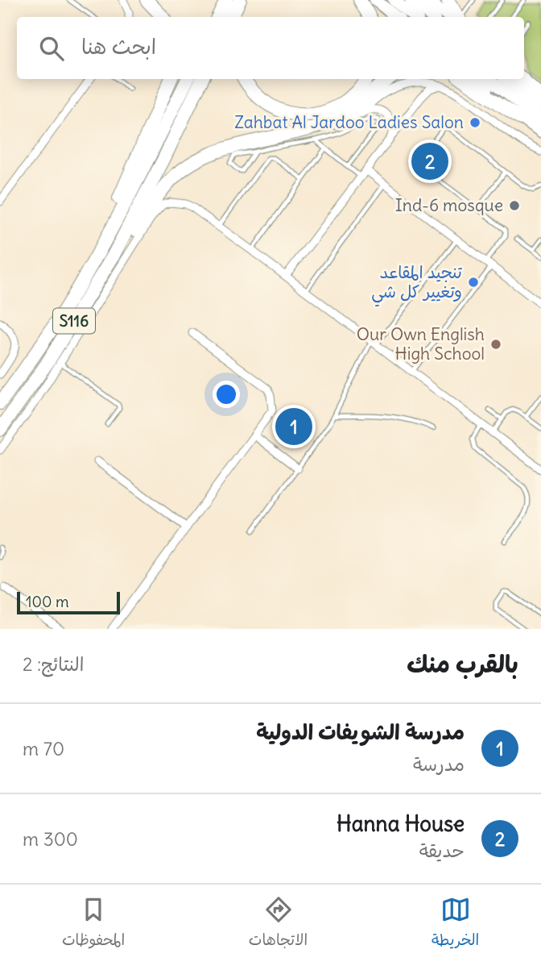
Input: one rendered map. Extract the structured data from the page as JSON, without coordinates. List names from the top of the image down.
{
  "streets": {
    "highway": ["S116"]
  },
  "places": [
    "Zahbat Al Jardoo Ladies Salon",
    "Ind-6 mosque",
    "تنجيد المقاعد وتغيير كل شي",
    "Our Own English High School"
  ],
  "scale_bar": "100 m",
  "page": {
    "search": "ابحث هنا",
    "pins": ["2", "1"],
    "scale": "100 m",
    "heading": ["بالقرب منك", "النتائج: 2"],
    "list": [
      {
        "mark": "1",
        "name": "مدرسة الشويفات الدولية",
        "note": "مدرسة",
        "value": "70 m"
      },
      {
        "mark": "2",
        "name": "Hanna House",
        "note": "حديقة",
        "value": "300 m"
      }
    ],
    "nav": ["الخريطة", "الاتجاهات", "المحفوظات"]
  }
}
